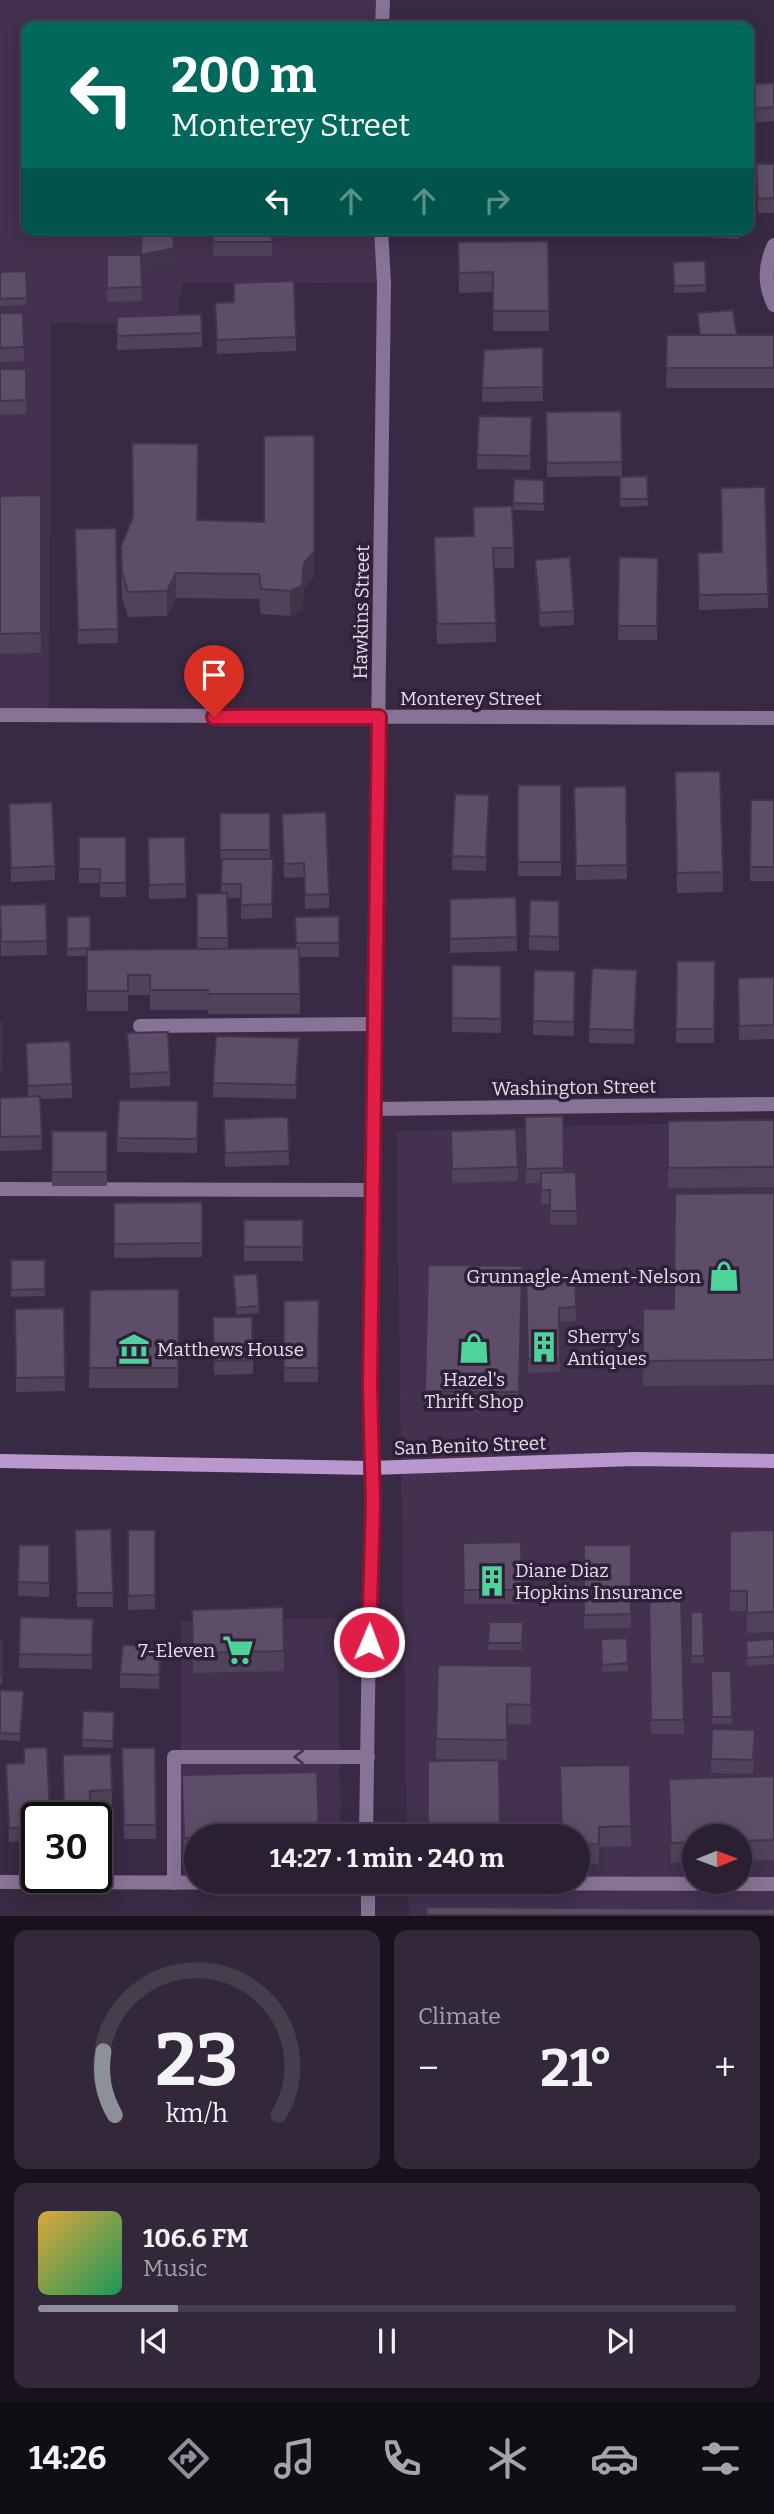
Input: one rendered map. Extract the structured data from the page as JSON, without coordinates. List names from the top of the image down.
{
  "streets": {
    "main road": ["San Benito Street"],
    "street": ["Hawkins Street", "Monterey Street", "Washington Street"]
  },
  "crossings": [
    ["Hawkins Street", "Monterey Street"],
    ["Hawkins Street", "Washington Street"],
    ["Hawkins Street", "San Benito Street"]
  ],
  "places": {
    "shop": ["Grunnagle-Ament-Nelson", "Hazel's Thrift Shop"],
    "building": ["Sherry's Antiques", "Diane Diaz Hopkins Insurance"],
    "museum": ["Matthews House"],
    "supermarket": ["7-Eleven"]
  },
  "north": "right",
  "page": {
    "turn": ["200 m", "Monterey Street"],
    "limit": "30",
    "trip": "14:27 · 1 min · 240 m",
    "tile": "Climate",
    "heat": ["−", "21°", "+"],
    "song": ["106.6 FM", "Music"],
    "tabs": "14:26",
    "gauge": ["23", "km/h"]
  }
}
